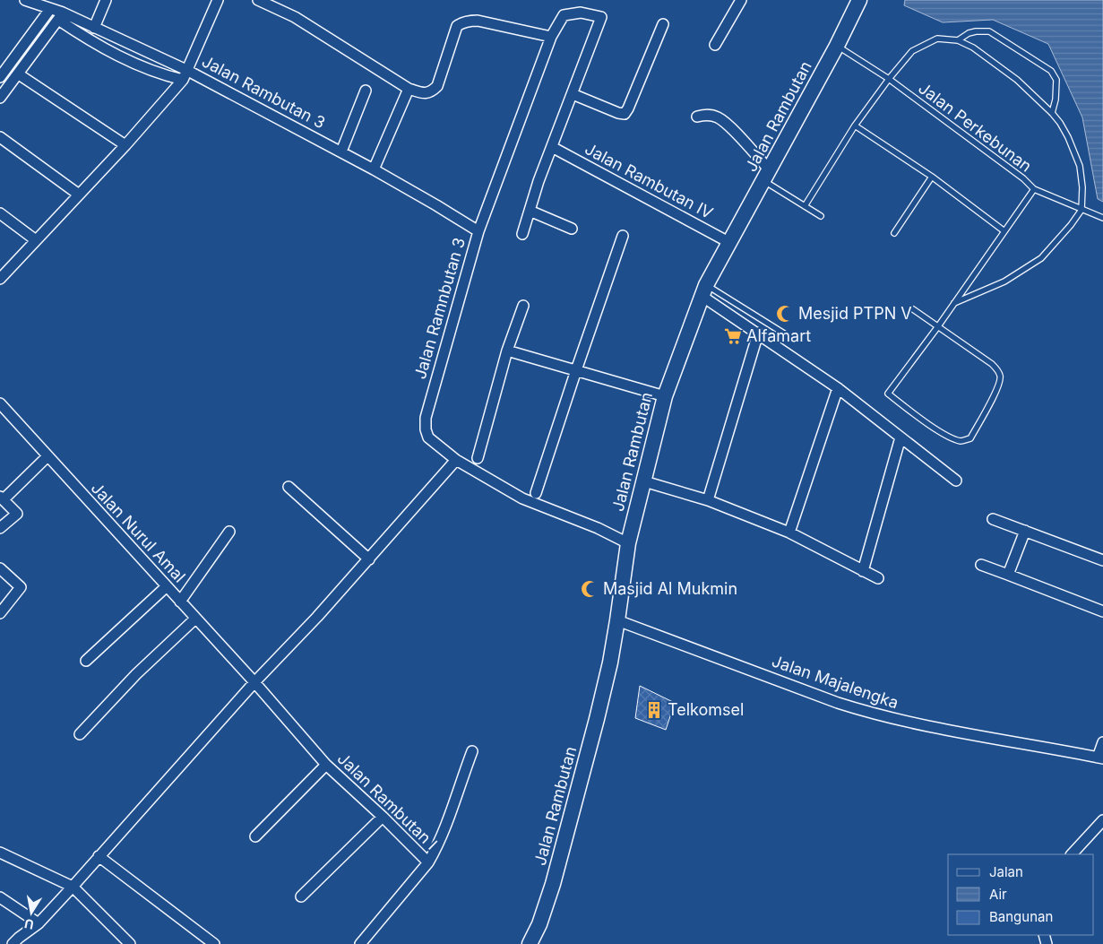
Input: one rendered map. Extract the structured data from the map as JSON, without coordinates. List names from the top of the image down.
{
  "streets": {
    "main road": ["Jalan Rambutan"],
    "street": [
      "Jalan Rambutan 3",
      "Jalan Rambutan IV",
      "Jalan Ramnbutan 3",
      "Jalan Nurul Amal",
      "Jalan Majalengka",
      "Jalan Rambutan I"
    ],
    "lane": ["Jalan Perkebunan"]
  },
  "crossings": [
    ["Jalan Rambutan 3", "Jalan Ramnbutan 3"],
    ["Jalan Rambutan", "Jalan Perkebunan"],
    ["Jalan Rambutan", "Jalan Rambutan IV"],
    ["Jalan Rambutan", "Jalan Ramnbutan 3"],
    ["Jalan Rambutan", "Jalan Majalengka"],
    ["Jalan Nurul Amal", "Jalan Rambutan I"]
  ],
  "places": {
    "mosque": ["Mesjid PTPN V", "Masjid Al Mukmin"],
    "supermarket": ["Alfamart"],
    "building": ["Telkomsel"]
  },
  "legend": ["Jalan", "Air", "Bangunan"],
  "north": "bottom"
}
